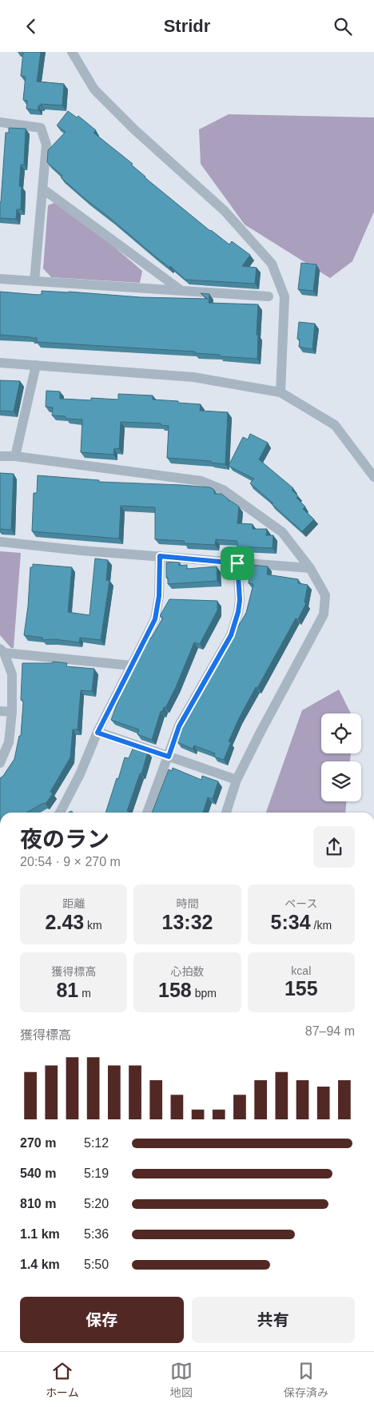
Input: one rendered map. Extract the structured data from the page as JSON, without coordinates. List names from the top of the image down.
{
  "page": {
    "header": "Stridr",
    "heading": ["夜のラン", "20:54 · 9 × 270 m"],
    "stats": [
      ["距離", "2.43 km"],
      ["時間", "13:32"],
      ["ペース", "5:34 /km"],
      ["獲得標高", "81 m"],
      ["心拍数", "158 bpm"],
      ["kcal", "155"]
    ],
    "chart": ["獲得標高", "87–94 m"],
    "list": [
      {
        "name": "270 m",
        "note": "5:12"
      },
      {
        "name": "540 m",
        "note": "5:19"
      },
      {
        "name": "810 m",
        "note": "5:20"
      },
      {
        "name": "1.1 km",
        "note": "5:36"
      },
      {
        "name": "1.4 km",
        "note": "5:50"
      }
    ],
    "buttons": ["保存", "共有"],
    "tabs": ["ホーム", "地図", "保存済み"]
  }
}
